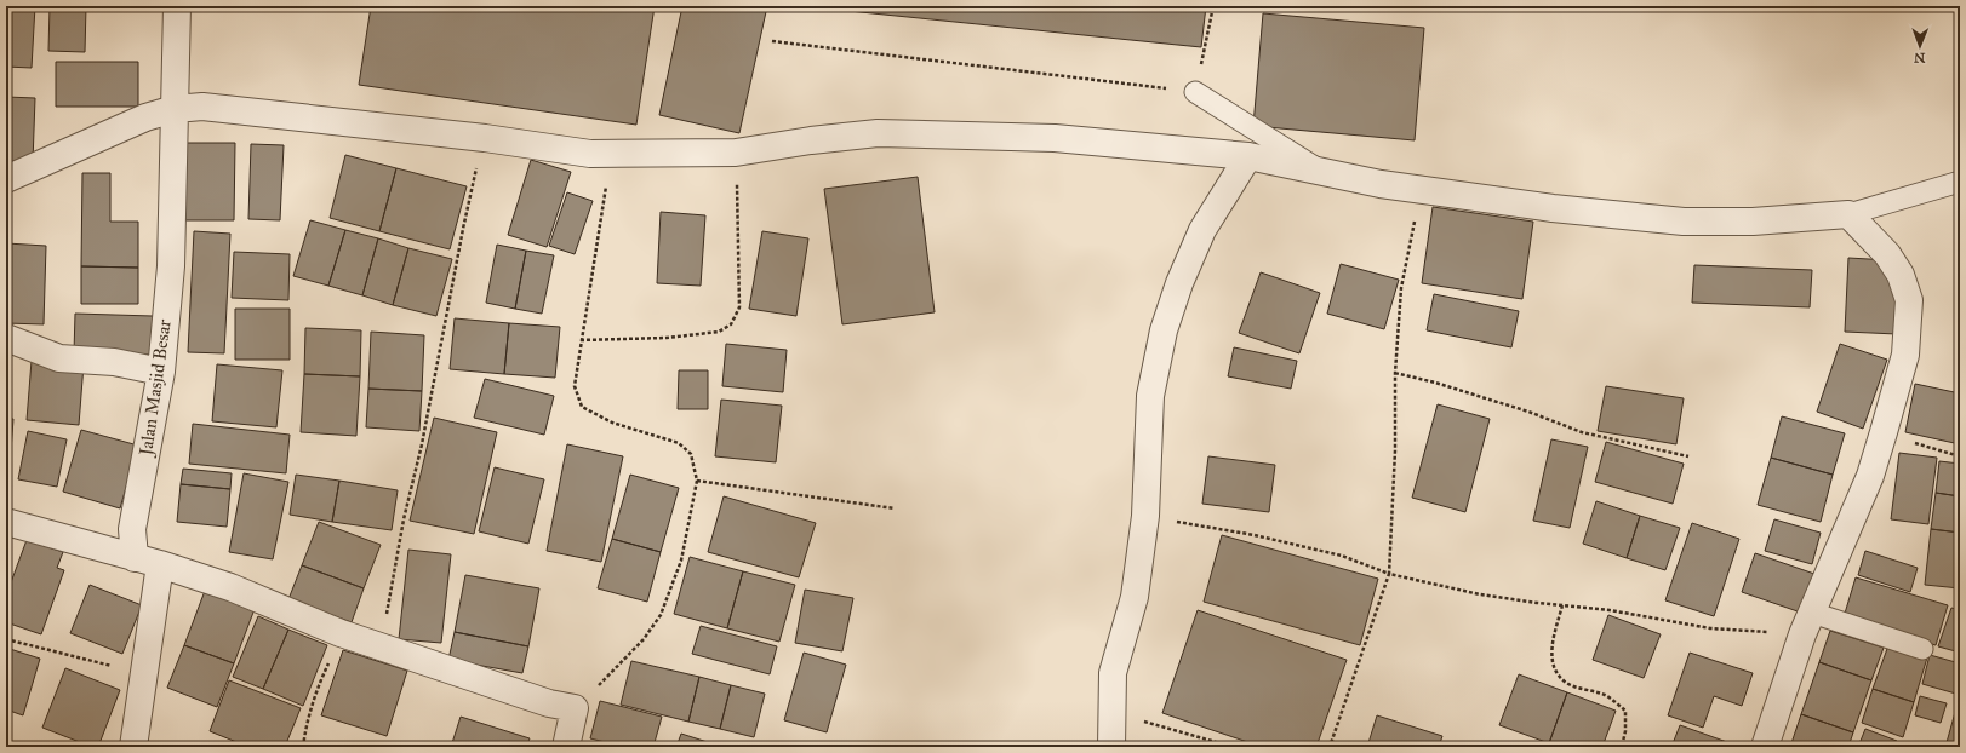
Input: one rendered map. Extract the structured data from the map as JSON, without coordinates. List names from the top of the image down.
{
  "streets": {
    "street": ["Jalan Masjid Besar"]
  },
  "north": "bottom"
}
